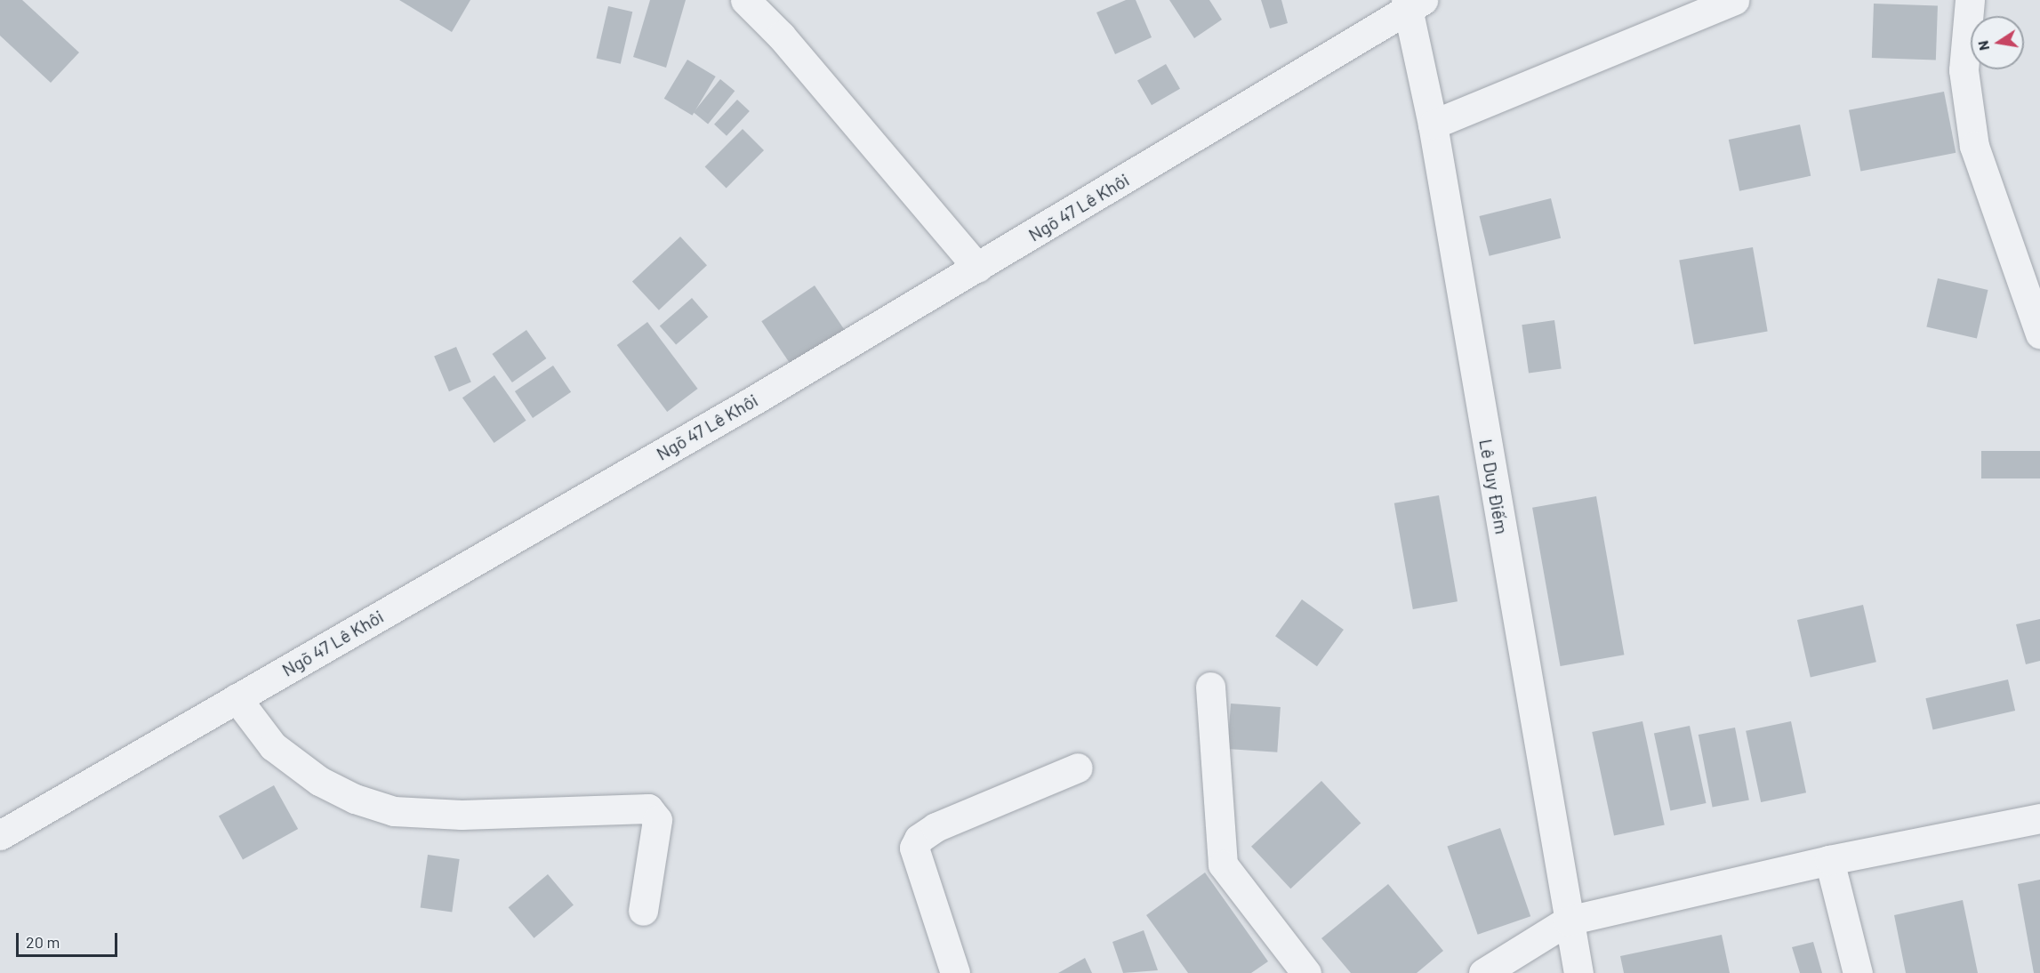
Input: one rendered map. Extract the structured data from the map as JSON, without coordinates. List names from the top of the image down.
{
  "streets": {
    "street": ["Ngõ 47 Lê Khôi", "Lê Duy Điếm"]
  },
  "crossings": [
    ["Ngõ 47 Lê Khôi", "Lê Duy Điếm"]
  ],
  "scale_bar": "20 m",
  "north": "left"
}
